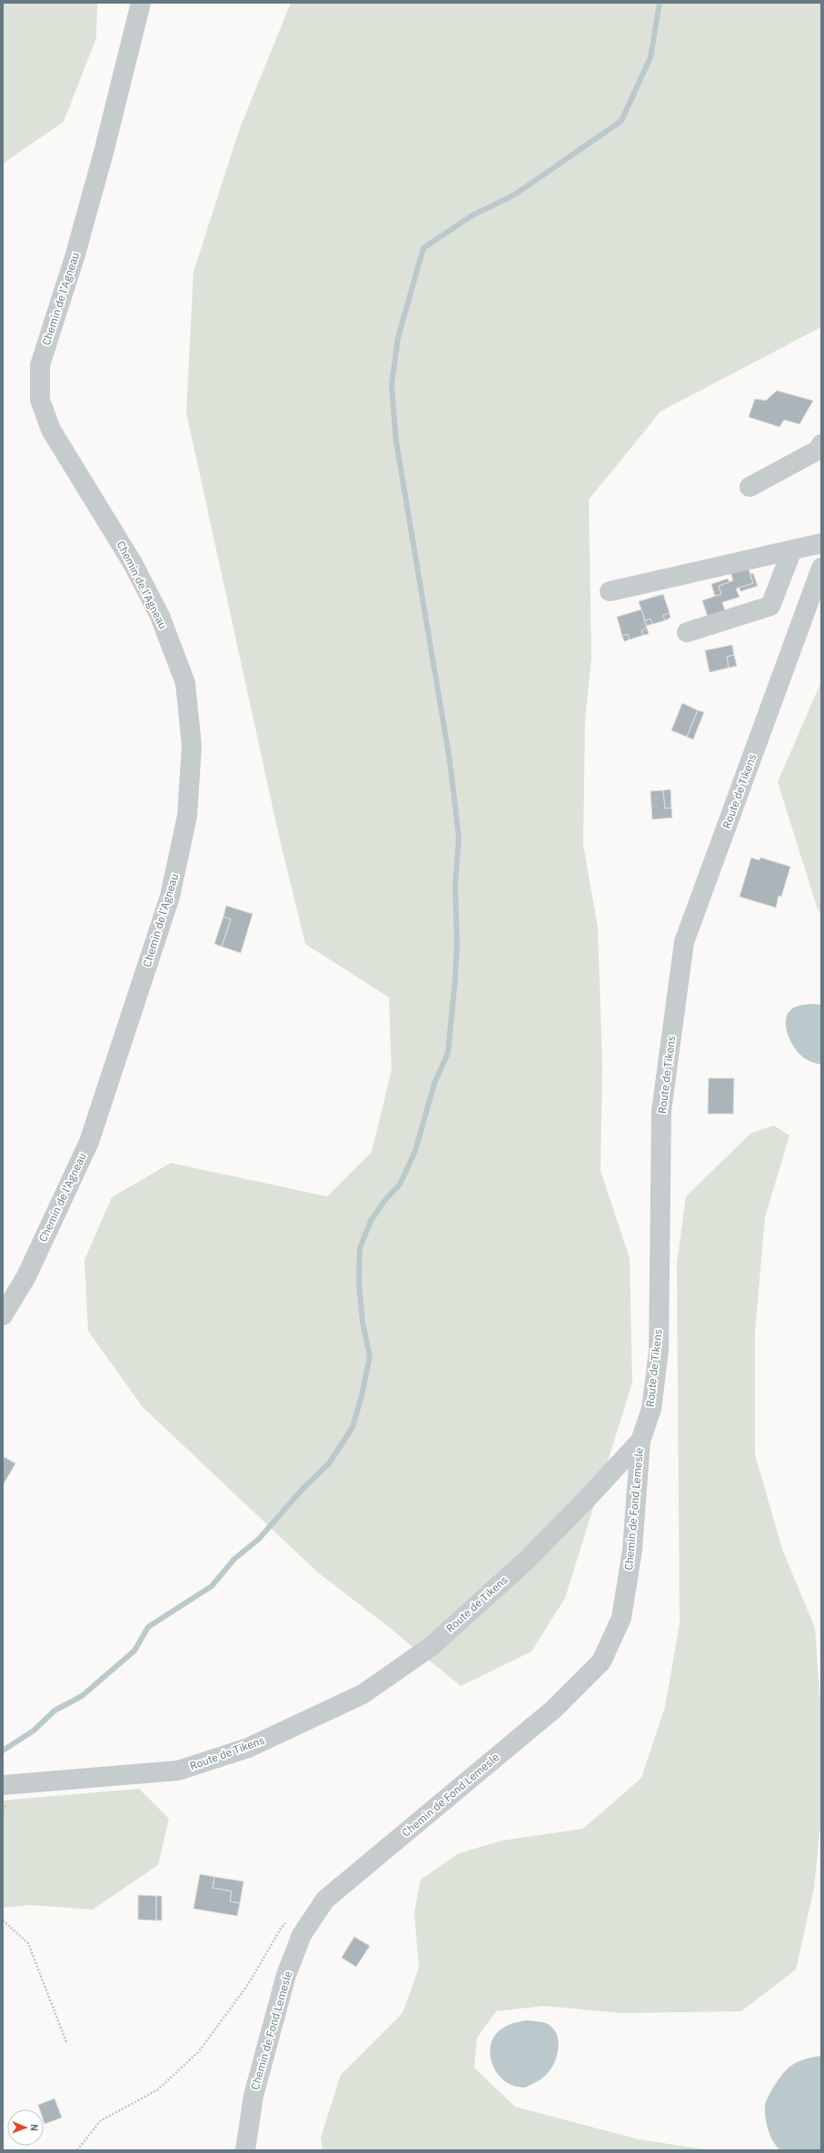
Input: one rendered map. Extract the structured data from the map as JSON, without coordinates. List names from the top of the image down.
{
  "streets": {
    "street": ["Chemin de l’Agneau", "Route de Tikens", "Chemin de Fond Lemesle"]
  },
  "crossings": [
    ["Route de Tikens", "Chemin de Fond Lemesle"]
  ],
  "north": "right"
}
